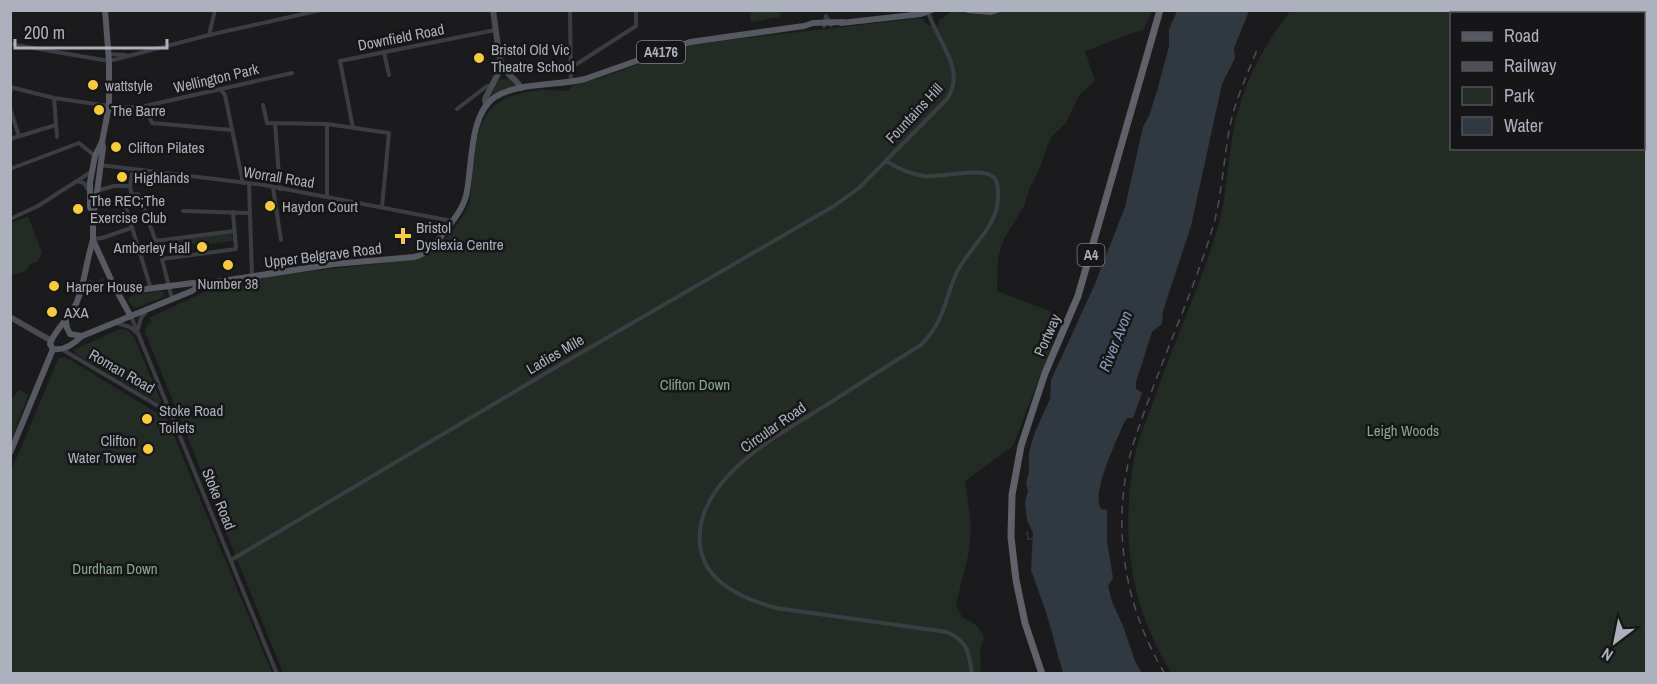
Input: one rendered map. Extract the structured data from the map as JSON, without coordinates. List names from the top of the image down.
{
  "streets": {
    "highway": ["A4", "Portway"],
    "main road": ["A4176", "Upper Belgrave Road"],
    "street": [
      "Downfield Road",
      "Wellington Park",
      "Fountains Hill",
      "Worrall Road",
      "Ladies Mile",
      "Roman Road",
      "Circular Road",
      "Stoke Road"
    ]
  },
  "crossings": [
    ["A4176", "Fountains Hill"],
    ["A4176", "Upper Belgrave Road"],
    ["Fountains Hill", "Ladies Mile"],
    ["Fountains Hill", "Circular Road"],
    ["Worrall Road", "Upper Belgrave Road"],
    ["Upper Belgrave Road", "Roman Road"],
    ["Upper Belgrave Road", "Stoke Road"],
    ["Ladies Mile", "Circular Road"],
    ["Ladies Mile", "Stoke Road"],
    ["Roman Road", "Stoke Road"]
  ],
  "water": ["River Avon"],
  "parks": ["Clifton Down", "Leigh Woods", "Durdham Down"],
  "places": {
    "other": [
      "Bristol Old Vic Theatre School",
      "wattstyle",
      "The Barre",
      "Clifton Pilates",
      "Highlands",
      "Haydon Court",
      "The REC;The Exercise Club",
      "Amberley Hall",
      "Number 38",
      "Harper House",
      "AXA",
      "Stoke Road Toilets",
      "Clifton Water Tower"
    ],
    "health": ["Bristol Dyslexia Centre"]
  },
  "legend": [
    "Road",
    "Railway",
    "Park",
    "Water"
  ],
  "scale_bar": "200 m",
  "north": "bottom left"
}
